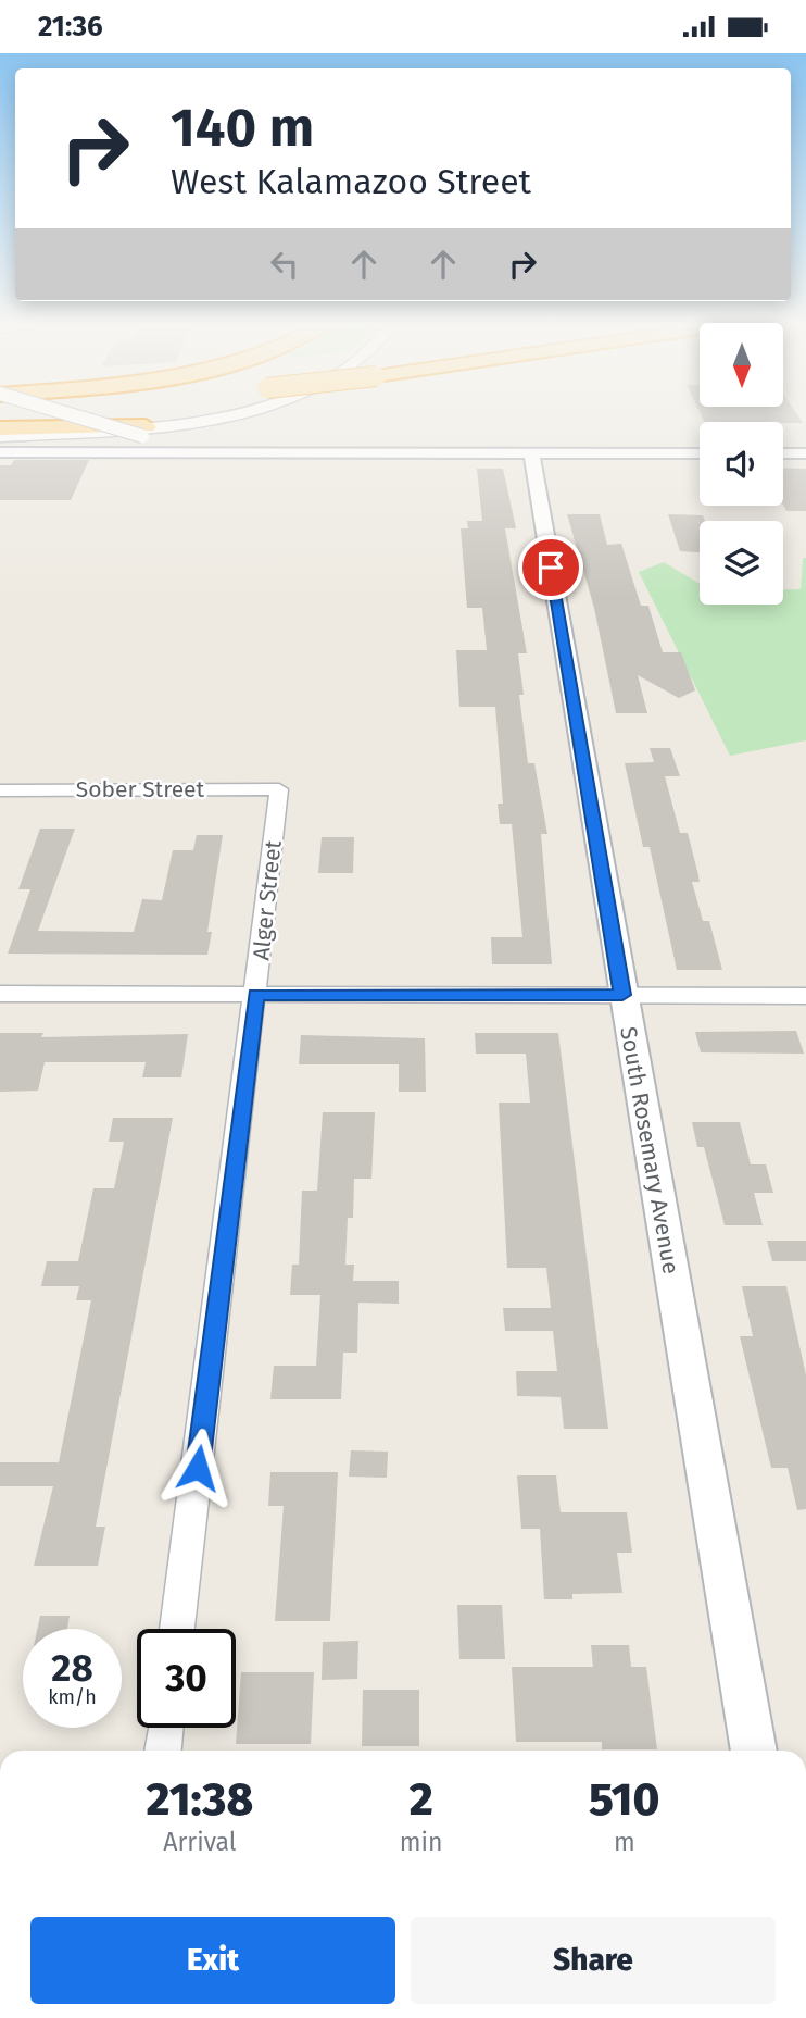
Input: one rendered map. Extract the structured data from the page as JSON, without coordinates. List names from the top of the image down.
{
  "streets": {
    "street": ["Sober Street", "Alger Street", "South Rosemary Avenue"]
  },
  "crossings": [
    ["Sober Street", "Alger Street"]
  ],
  "north": "bottom",
  "page": {
    "status": "21:36",
    "turn": ["140 m", "West Kalamazoo Street"],
    "speed": "28 km/h",
    "limit": "30",
    "eta": [
      "21:38",
      "Arrival",
      "2",
      "min",
      "510",
      "m"
    ],
    "buttons": ["Exit", "Share"]
  }
}
